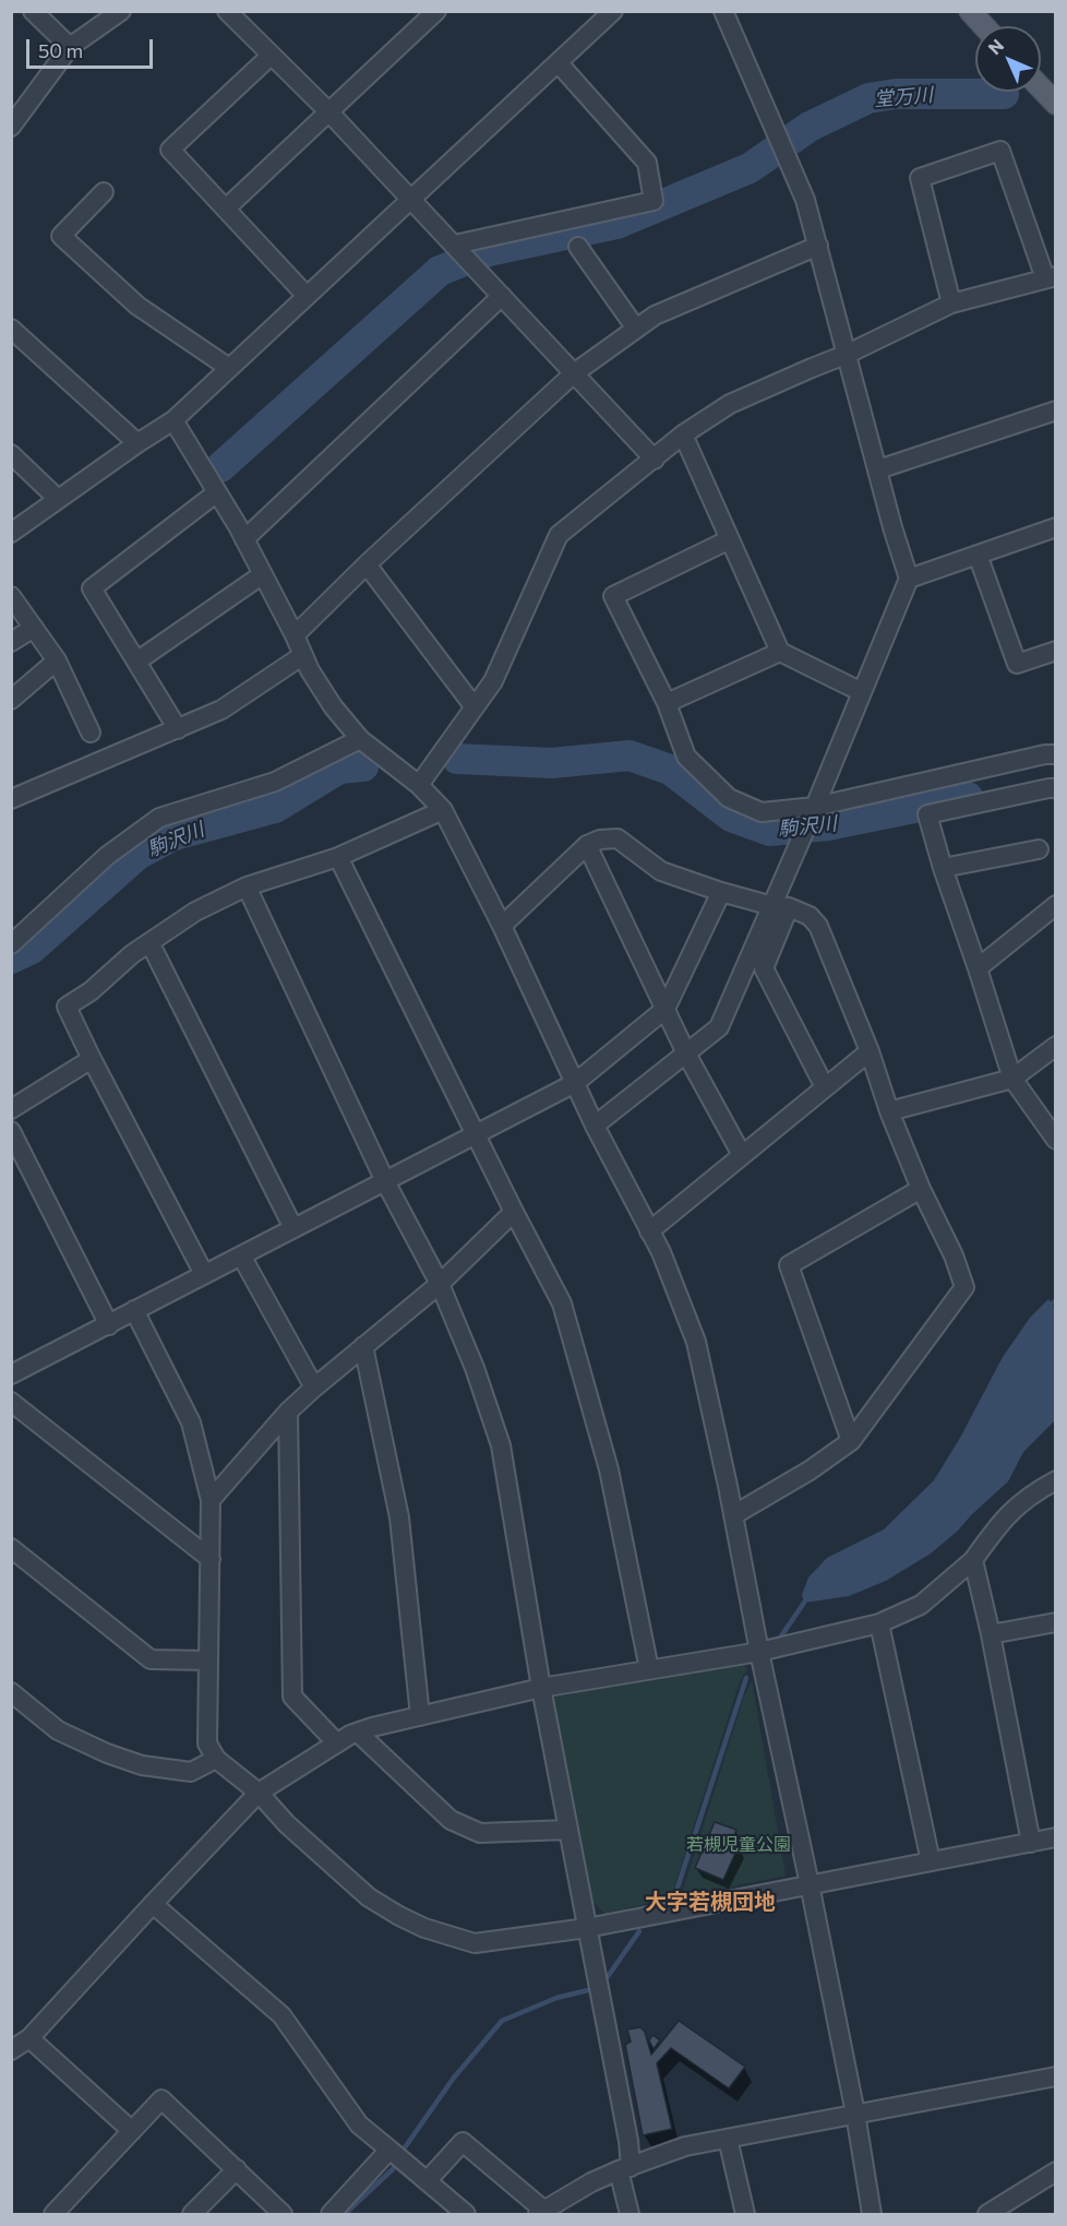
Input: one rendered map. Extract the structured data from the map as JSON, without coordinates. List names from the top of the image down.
{
  "districts": ["大字若槻団地"],
  "water": ["堂万川", "駒沢川"],
  "parks": ["若槻児童公園"],
  "scale_bar": "50 m",
  "north": "top left"
}
